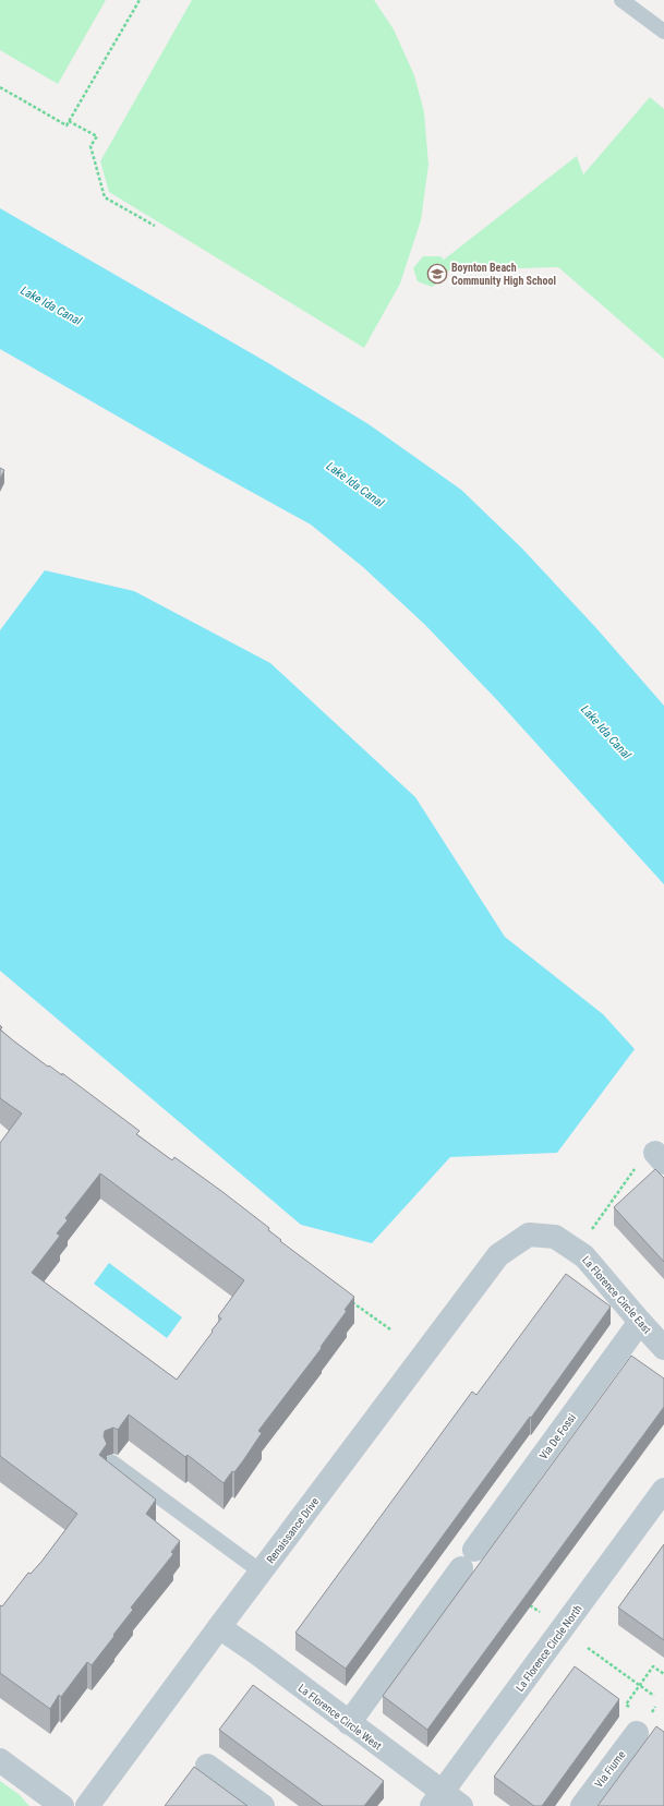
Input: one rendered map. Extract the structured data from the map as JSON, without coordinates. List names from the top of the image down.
{
  "streets": {
    "street": [
      "La Florence Circle East",
      "Via De Fossi",
      "Renaissance Drive",
      "La Florence Circle North",
      "La Florence Circle West",
      "Via Fiume"
    ]
  },
  "crossings": [
    ["La Florence Circle East", "Via De Fossi"],
    ["La Florence Circle East", "Renaissance Drive"],
    ["Via De Fossi", "La Florence Circle West"],
    ["Renaissance Drive", "La Florence Circle West"],
    ["La Florence Circle North", "La Florence Circle West"]
  ],
  "water": ["Lake Ida Canal"],
  "places": {
    "school or university": ["Boynton Beach Community High School"]
  }
}
